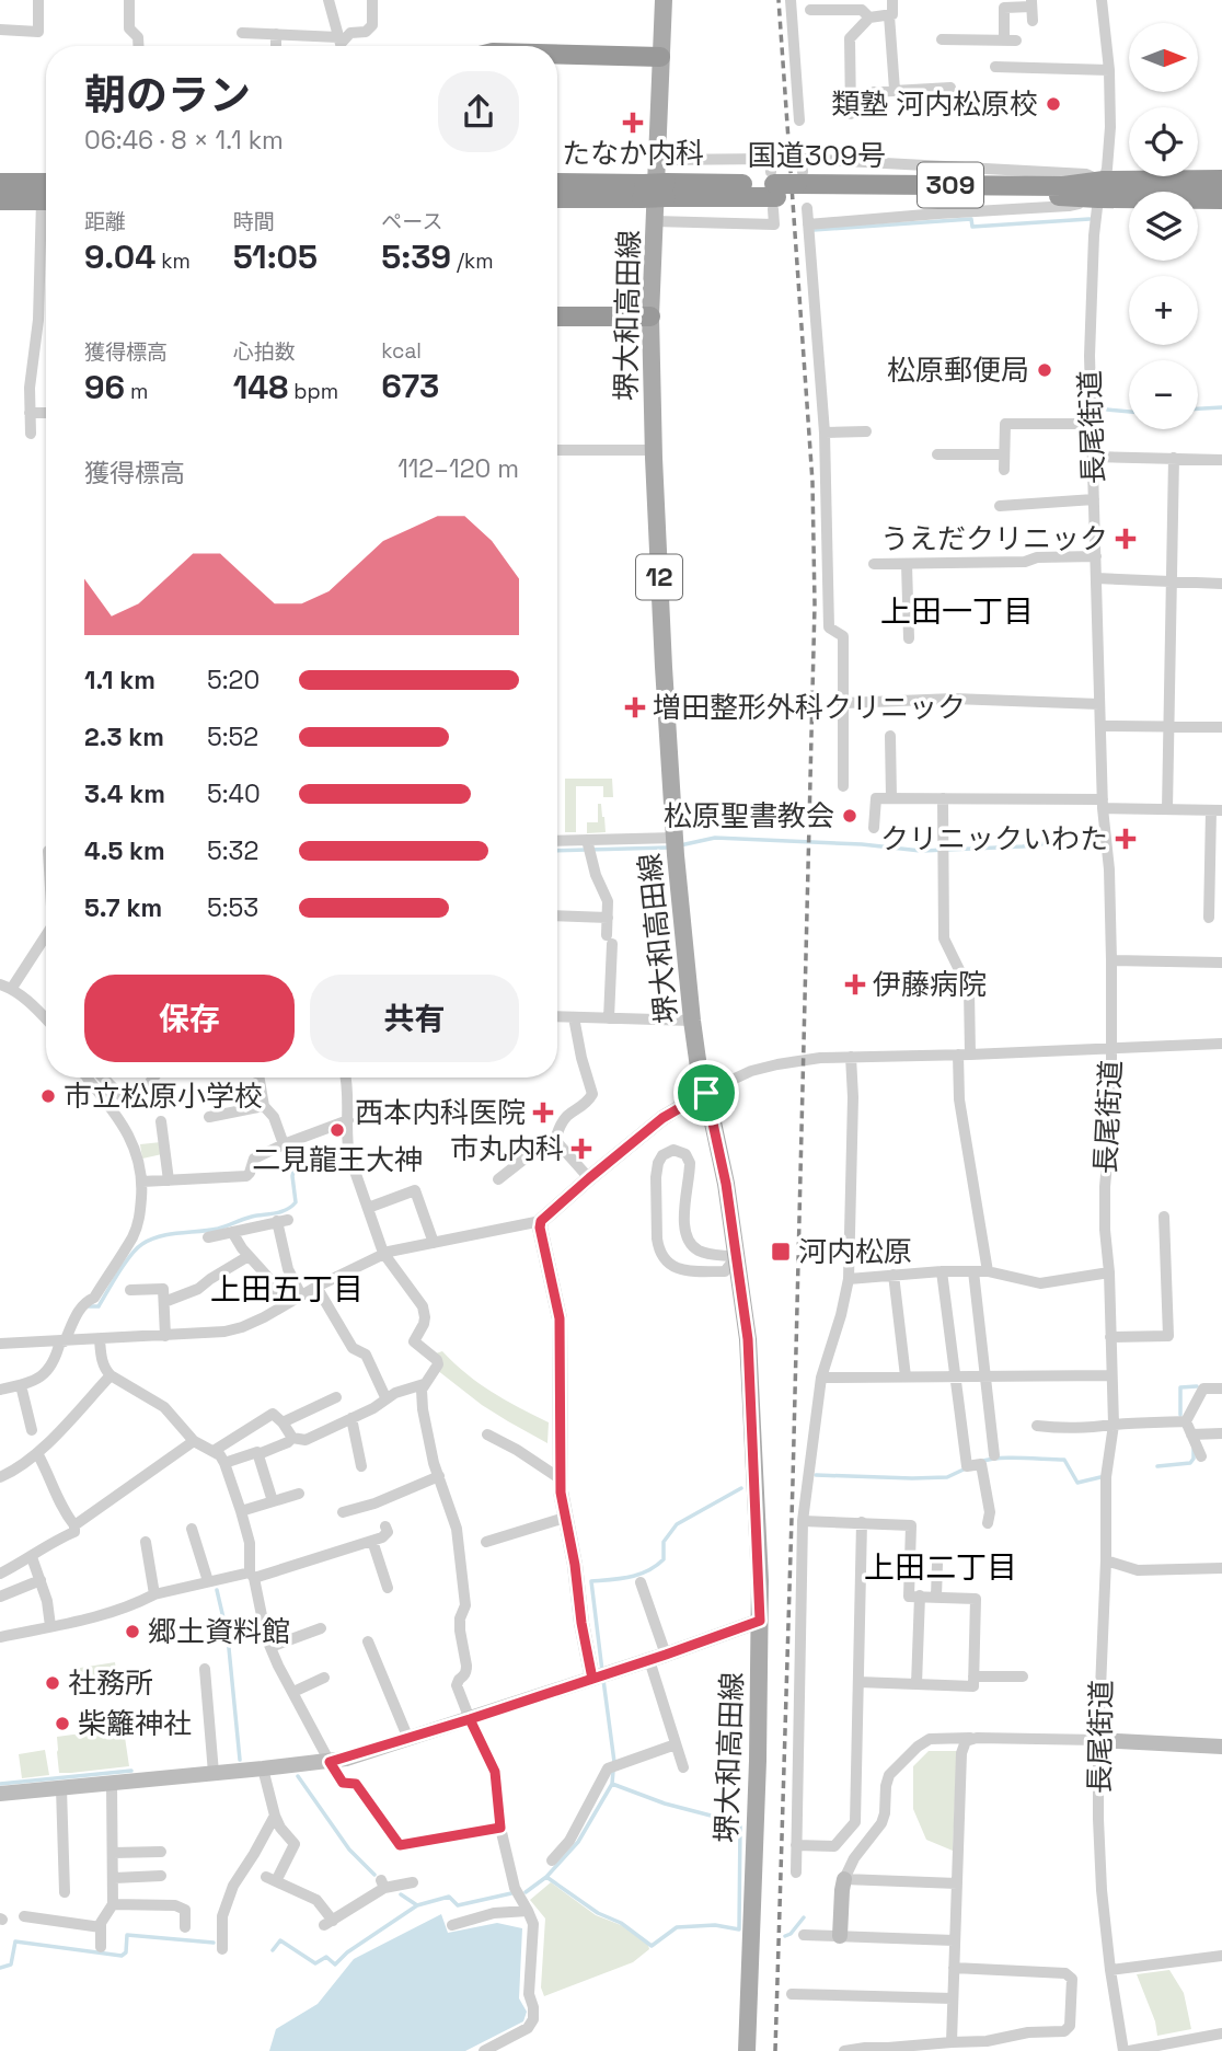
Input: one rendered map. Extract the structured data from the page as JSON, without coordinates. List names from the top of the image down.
{
  "streets": {
    "highway": ["国道309号", "309"],
    "main road": ["堺大和高田線", "12"],
    "street": ["長尾街道"]
  },
  "crossings": [
    ["国道309号", "長尾街道"]
  ],
  "districts": ["上田一丁目", "上田五丁目", "上田二丁目"],
  "places": {
    "other": [
      "類塾 河内松原校",
      "松原郵便局",
      "松原聖書教会",
      "市立松原小学校",
      "二見龍王大神",
      "郷土資料館",
      "社務所",
      "柴籬神社"
    ],
    "health": [
      "たなか内科",
      "うえだクリニック",
      "増田整形外科クリニック",
      "クリニックいわた",
      "伊藤病院",
      "西本内科医院",
      "市丸内科"
    ],
    "transit": ["河内松原"]
  },
  "north": "right",
  "page": {
    "map_buttons": ["+", "−"],
    "heading": ["朝のラン", "06:46 · 8 × 1.1 km"],
    "stats": [
      ["距離", "9.04 km"],
      ["時間", "51:05"],
      ["ペース", "5:39 /km"],
      ["獲得標高", "96 m"],
      ["心拍数", "148 bpm"],
      ["kcal", "673"]
    ],
    "chart": ["獲得標高", "112–120 m"],
    "list": [
      {
        "name": "1.1 km",
        "note": "5:20"
      },
      {
        "name": "2.3 km",
        "note": "5:52"
      },
      {
        "name": "3.4 km",
        "note": "5:40"
      },
      {
        "name": "4.5 km",
        "note": "5:32"
      },
      {
        "name": "5.7 km",
        "note": "5:53"
      }
    ],
    "buttons": ["保存", "共有"]
  }
}
